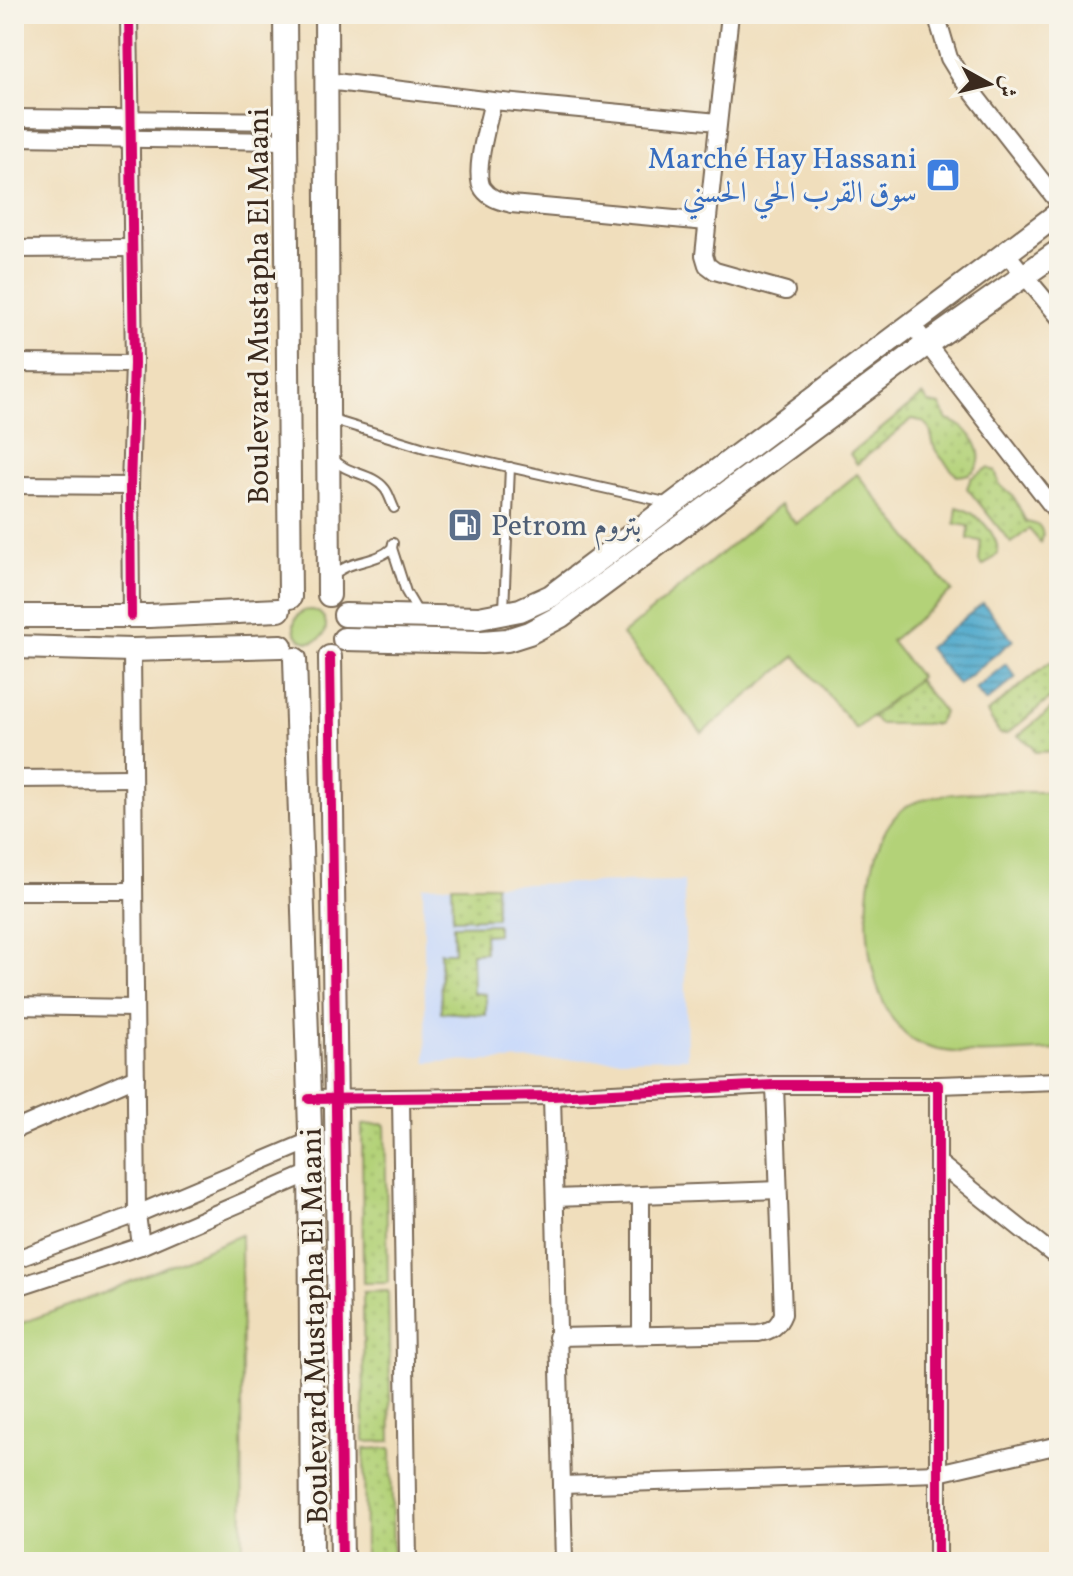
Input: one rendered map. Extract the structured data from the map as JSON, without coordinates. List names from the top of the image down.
{
  "streets": {
    "street": ["Boulevard Mustapha El Maani"]
  },
  "places": {
    "shop": ["Marché Hay Hassani سوق القرب الحي الحسني"],
    "fuel station": ["Petrom بتروم"]
  },
  "north": "right"
}
